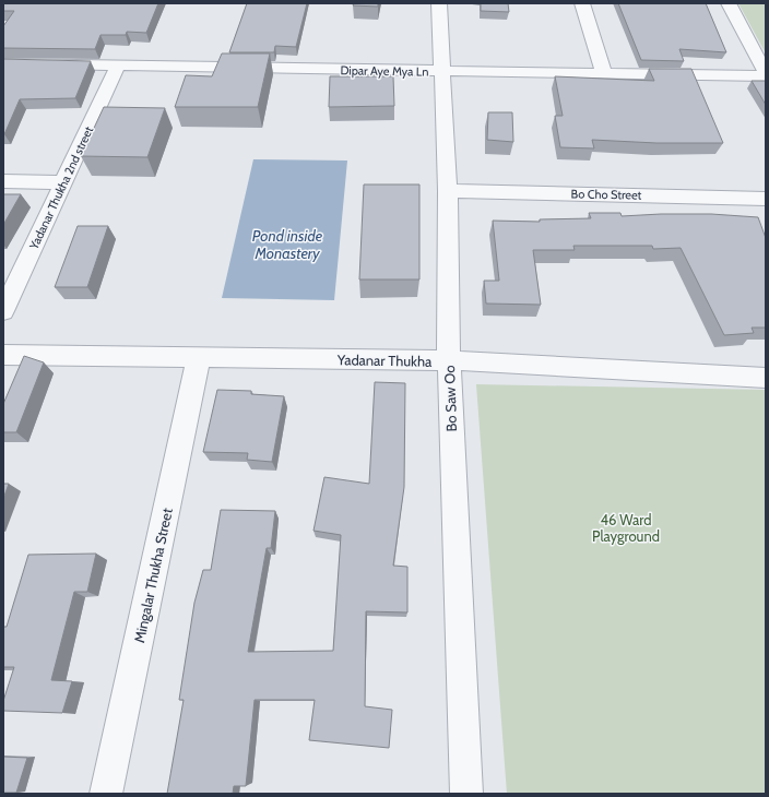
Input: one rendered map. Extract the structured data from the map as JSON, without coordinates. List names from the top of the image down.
{
  "streets": {
    "street": [
      "Dipar Aye Mya Ln",
      "Yadanar Thukha 2nd street",
      "Bo Cho Street",
      "Yadanar Thukha",
      "Bo Saw Oo",
      "Mingalar Thukha Street"
    ]
  },
  "crossings": [
    ["Dipar Aye Mya Ln", "Yadanar Thukha 2nd street"],
    ["Dipar Aye Mya Ln", "Bo Saw Oo"],
    ["Bo Cho Street", "Bo Saw Oo"],
    ["Yadanar Thukha", "Bo Saw Oo"],
    ["Yadanar Thukha", "Mingalar Thukha Street"]
  ],
  "water": ["Pond inside Monastery"],
  "parks": ["46 Ward Playground"]
}
